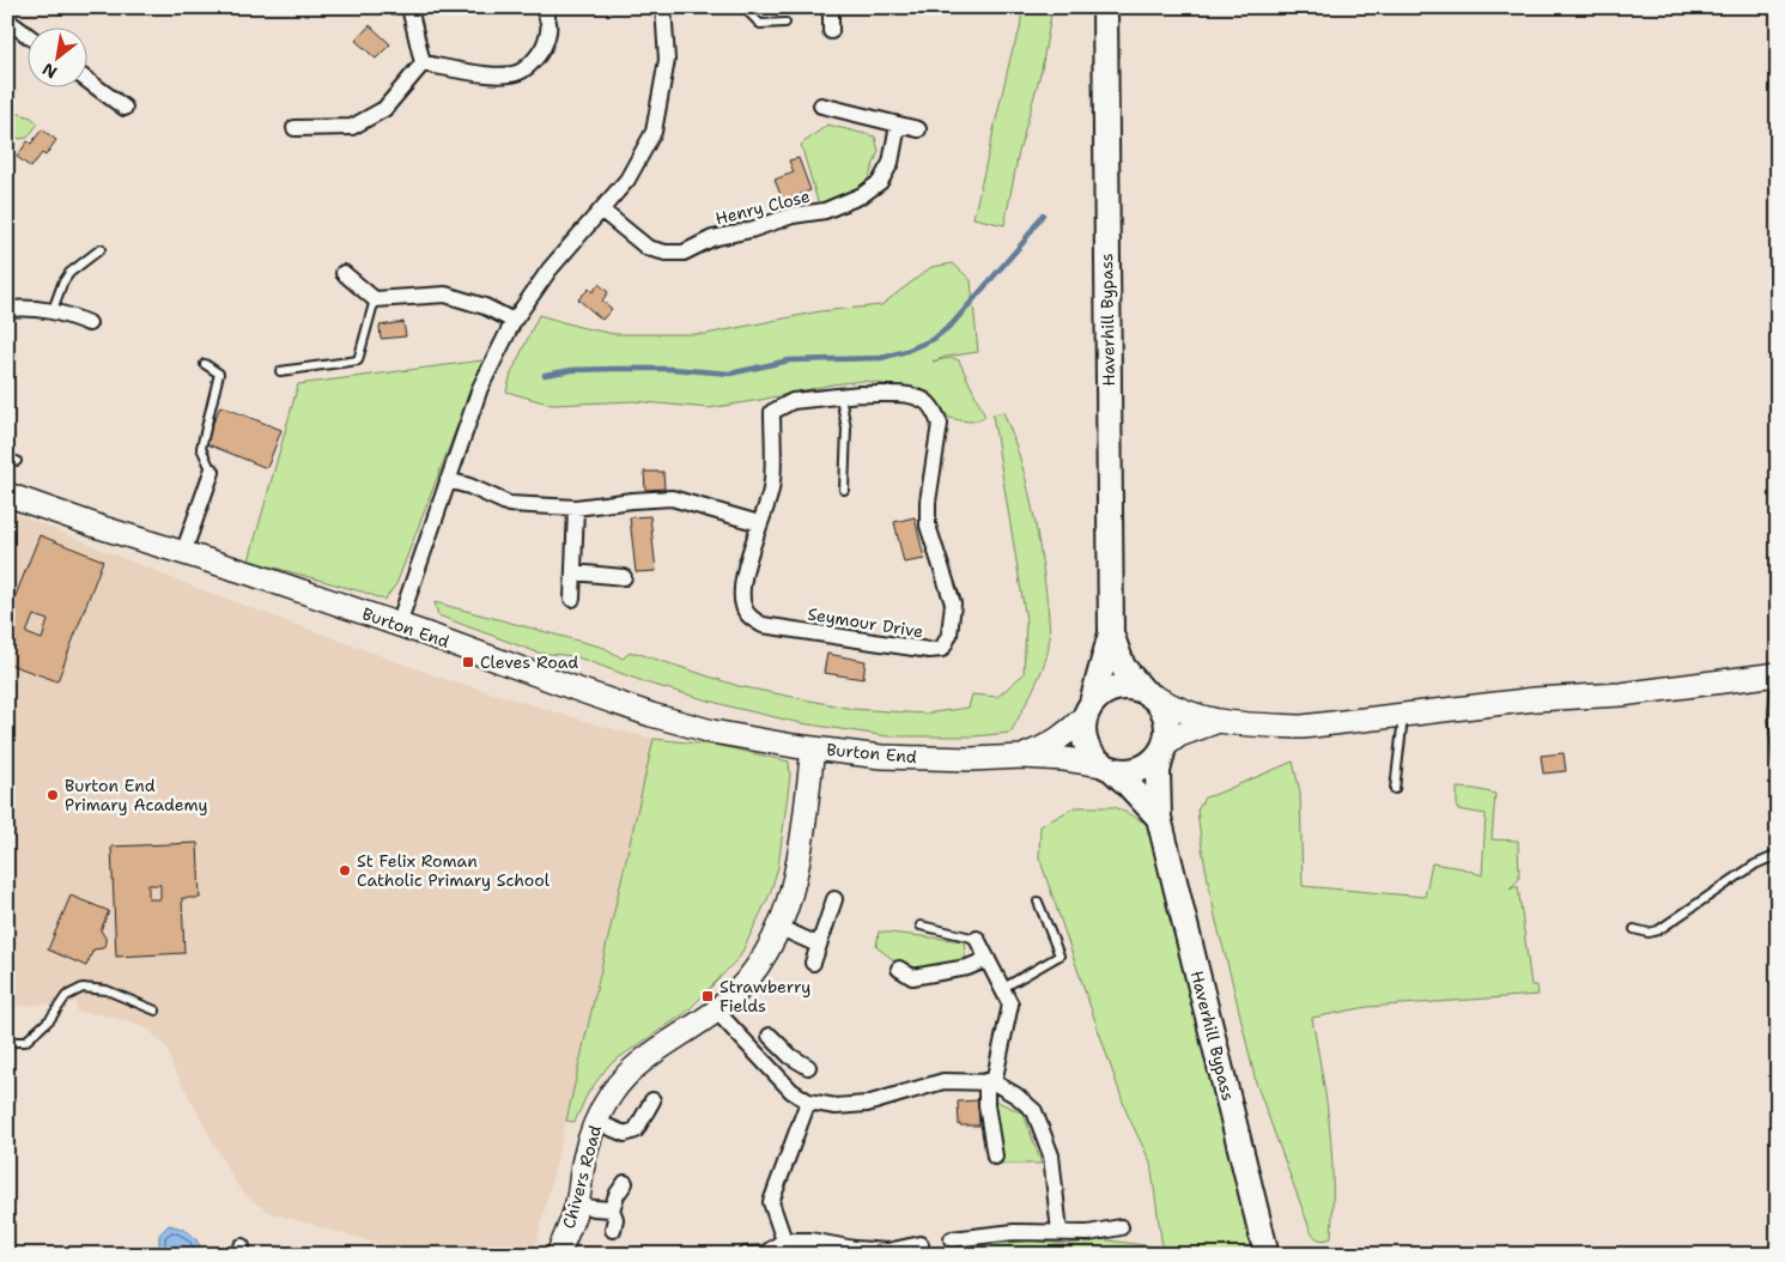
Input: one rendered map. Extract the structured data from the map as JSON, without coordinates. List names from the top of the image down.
{
  "streets": {
    "main road": ["Haverhill Bypass"],
    "street": [
      "Henry Close",
      "Seymour Drive",
      "Burton End",
      "Chivers Road"
    ]
  },
  "crossings": [
    ["Haverhill Bypass", "Burton End"],
    ["Burton End", "Chivers Road"]
  ],
  "places": {
    "transit": ["Cleves Road", "Strawberry Fields"],
    "other": ["Burton End Primary Academy", "St Felix Roman Catholic Primary School"]
  },
  "north": "bottom left"
}
